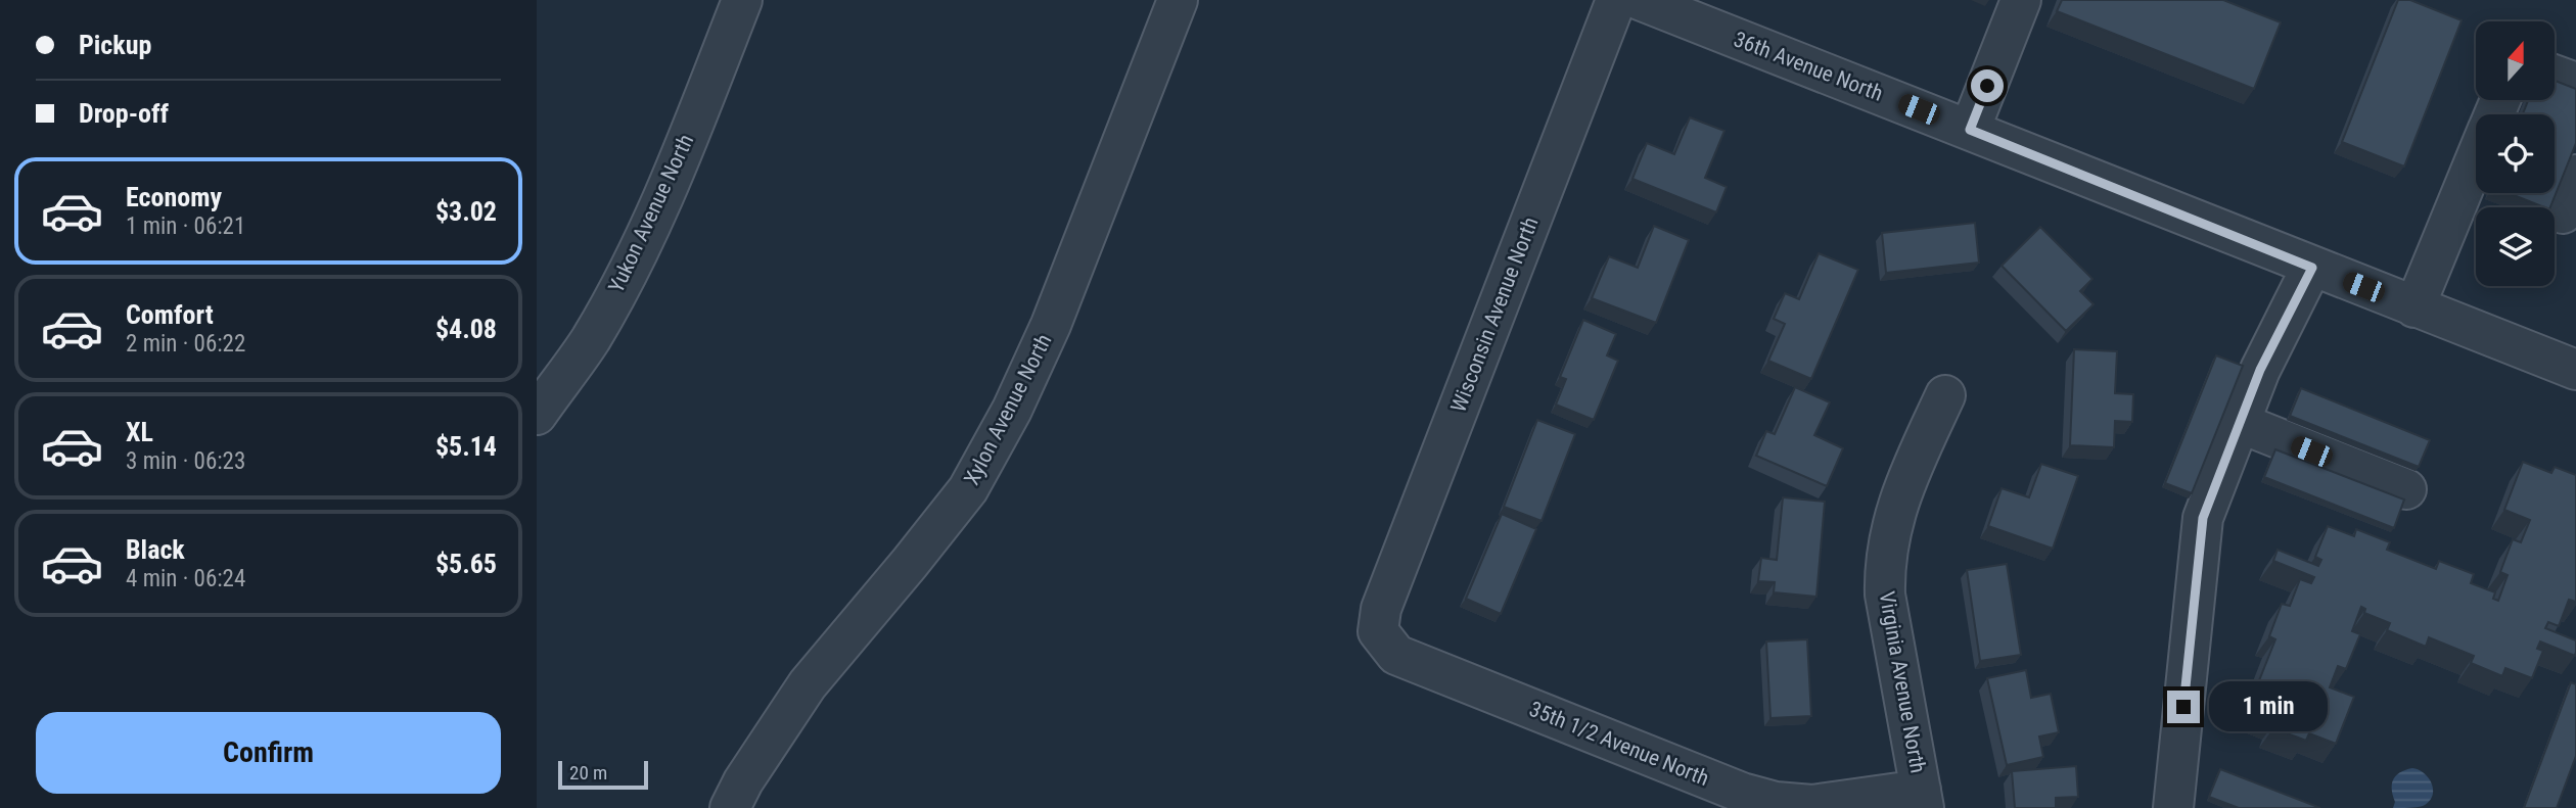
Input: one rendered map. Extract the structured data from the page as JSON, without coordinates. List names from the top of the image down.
{
  "streets": {
    "street": [
      "36th Avenue North",
      "Yukon Avenue North",
      "Wisconsin Avenue North",
      "Xylon Avenue North",
      "Virginia Avenue North",
      "35th 1/2 Avenue North"
    ]
  },
  "crossings": [
    ["Wisconsin Avenue North", "35th 1/2 Avenue North"],
    ["Virginia Avenue North", "35th 1/2 Avenue North"]
  ],
  "scale_bar": "20 m",
  "north": "top",
  "page": {
    "banner": ["Pickup", "Drop-off"],
    "list": [
      {
        "name": "Economy",
        "note": "1 min · 06:21",
        "value": "$3.02"
      },
      {
        "name": "Comfort",
        "note": "2 min · 06:22",
        "value": "$4.08"
      },
      {
        "name": "XL",
        "note": "3 min · 06:23",
        "value": "$5.14"
      },
      {
        "name": "Black",
        "note": "4 min · 06:24",
        "value": "$5.65"
      }
    ],
    "bubble": "1 min",
    "buttons": "Confirm",
    "scale": "20 m"
  }
}
